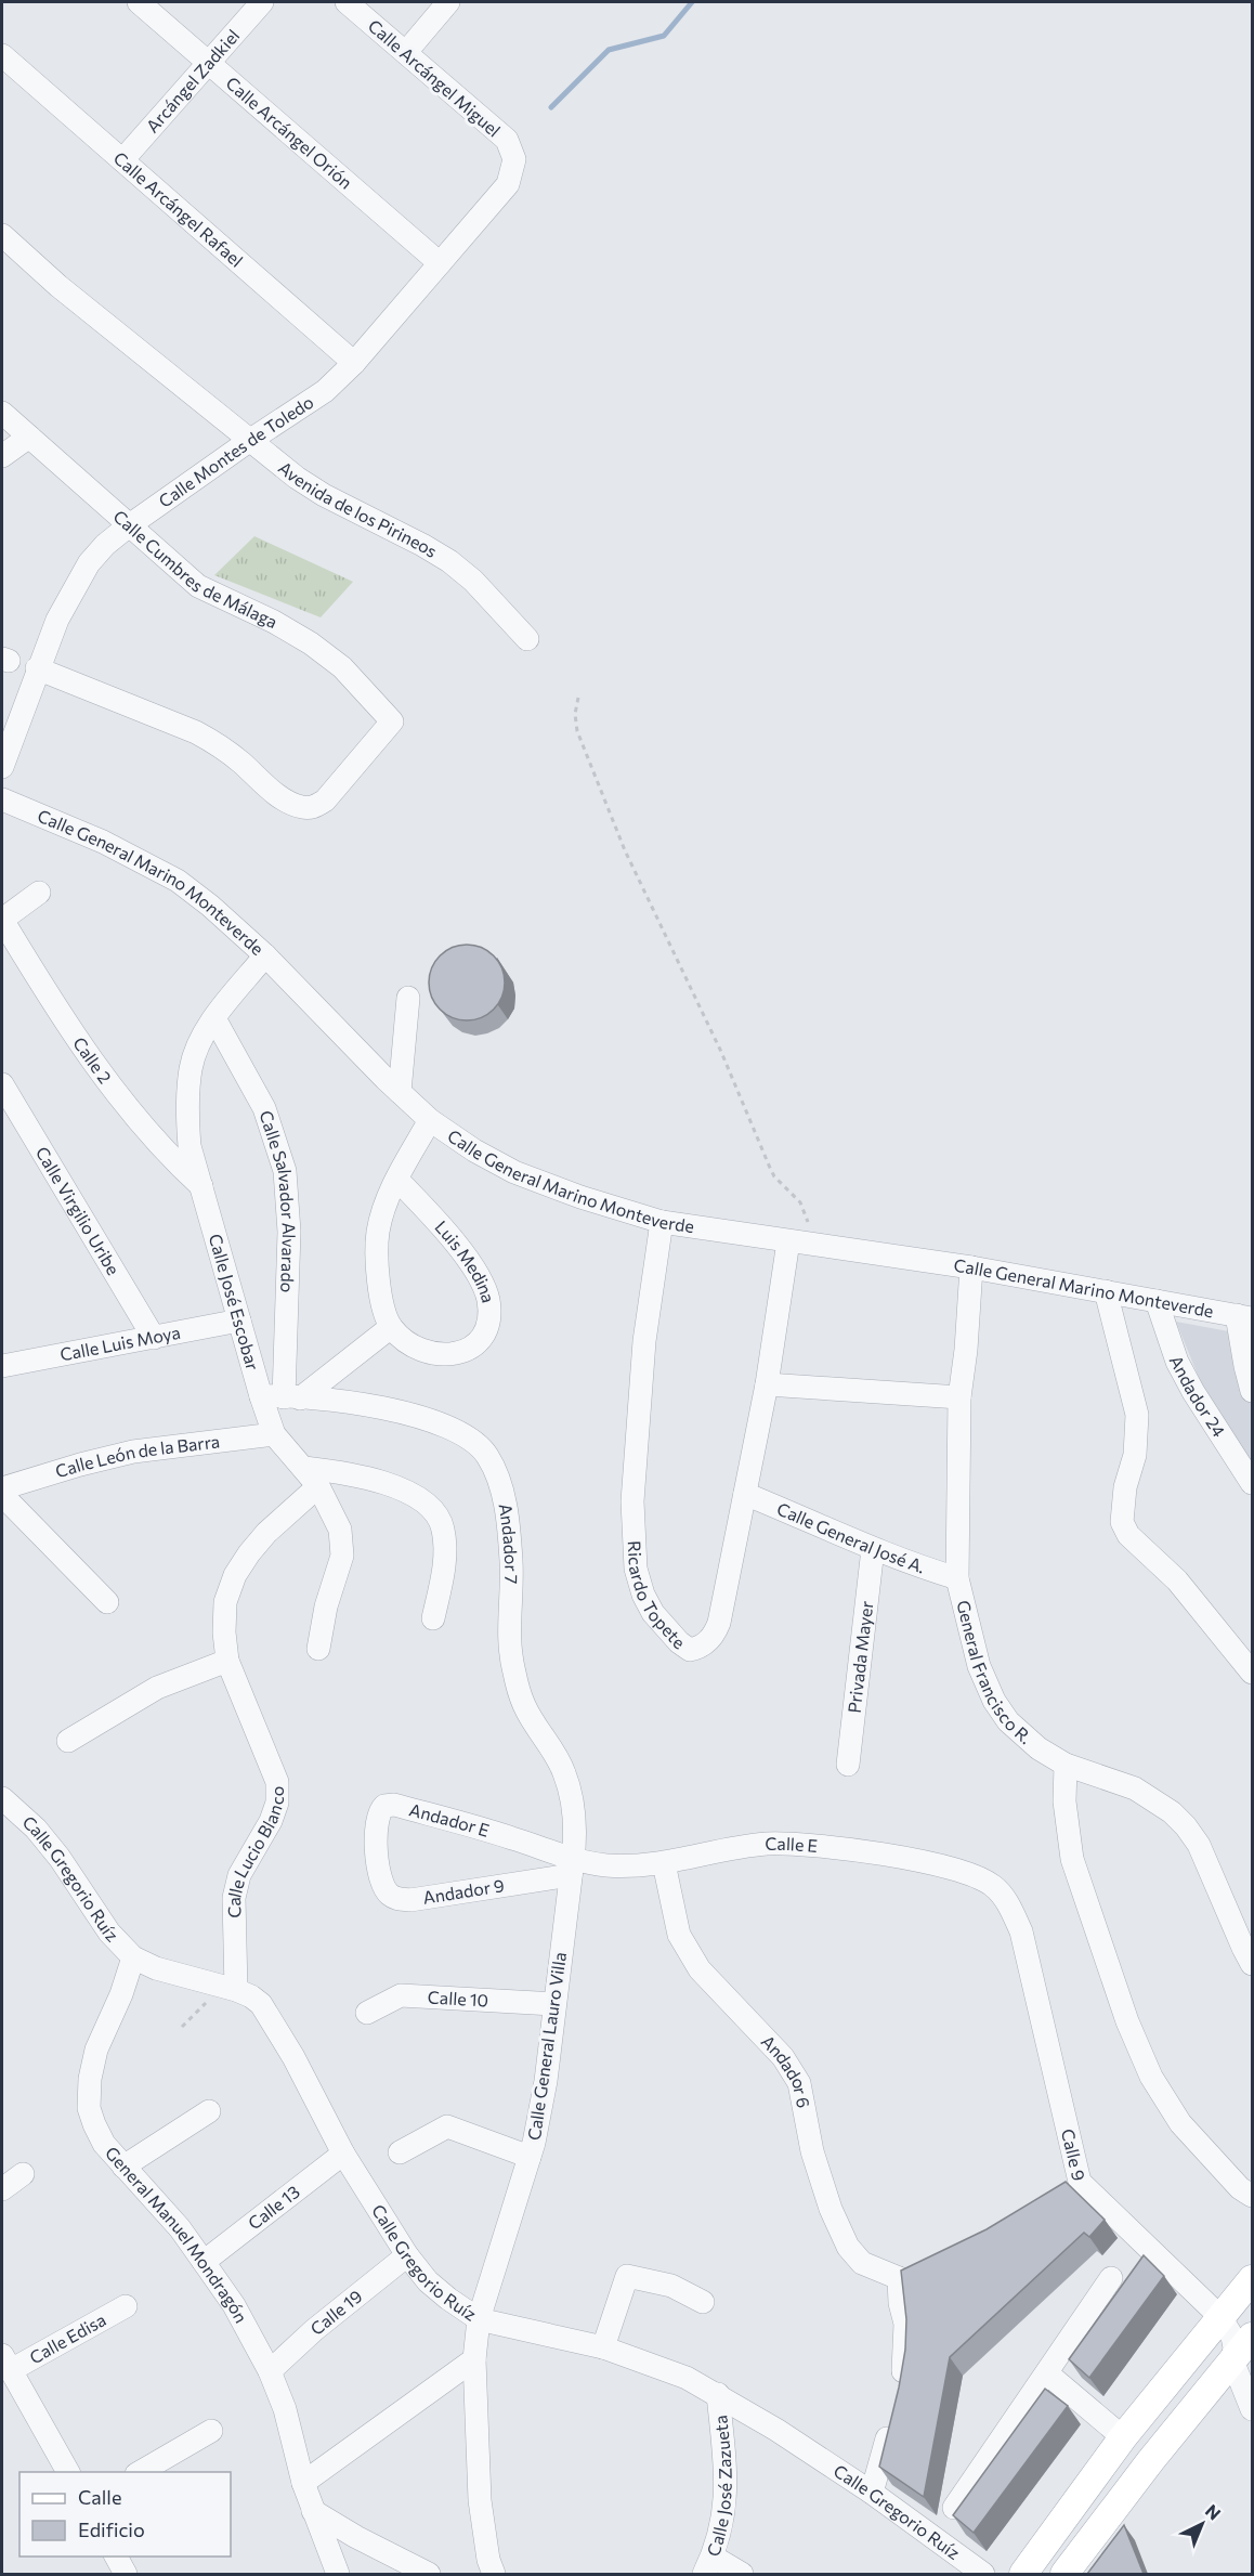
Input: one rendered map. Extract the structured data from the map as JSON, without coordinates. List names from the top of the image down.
{
  "streets": {
    "street": [
      "Calle Arcángel Miguel",
      "Arcángel Zadkiel",
      "Calle Arcángel Orión",
      "Calle Arcángel Rafael",
      "Calle Montes de Toledo",
      "Avenida de los Pirineos",
      "Calle Cumbres de Málaga",
      "Calle General Marino Monteverde",
      "Calle 2",
      "Calle Salvador Alvarado",
      "Calle Virgilio Uribe",
      "Luis Medina",
      "Calle José Escobar",
      "Calle Luis Moya",
      "Andador 24",
      "Calle León de la Barra",
      "Calle General José A.",
      "Andador 7",
      "Ricardo Topete",
      "Privada Mayer",
      "General Francisco R.",
      "Andador E",
      "Calle E",
      "Calle Lucio Blanco",
      "Calle Gregorio Ruíz",
      "Andador 9",
      "Calle 10",
      "Calle General Lauro Villa",
      "Andador 6",
      "Calle 9",
      "Calle 13",
      "General Manuel Mondragón",
      "Calle 19",
      "Calle Edisa",
      "Calle José Zazueta"
    ]
  },
  "crossings": [
    ["Calle Arcángel Miguel", "Calle Montes de Toledo"],
    ["Arcángel Zadkiel", "Calle Arcángel Orión"],
    ["Arcángel Zadkiel", "Calle Arcángel Rafael"],
    ["Calle Arcángel Orión", "Calle Montes de Toledo"],
    ["Calle Arcángel Rafael", "Calle Montes de Toledo"],
    ["Calle Montes de Toledo", "Avenida de los Pirineos"],
    ["Calle Montes de Toledo", "Calle Cumbres de Málaga"],
    ["Calle General Marino Monteverde", "Calle José Escobar"],
    ["Calle General Marino Monteverde", "Andador 24"],
    ["Calle General Marino Monteverde", "Ricardo Topete"],
    ["Calle General Marino Monteverde", "General Francisco R."],
    ["Calle 2", "Calle José Escobar"],
    ["Calle Salvador Alvarado", "Calle José Escobar"],
    ["Calle Salvador Alvarado", "Andador 7"],
    ["Calle Virgilio Uribe", "Calle Luis Moya"],
    ["Calle José Escobar", "Calle Luis Moya"],
    ["Calle José Escobar", "Calle León de la Barra"],
    ["Calle José Escobar", "Andador 7"],
    ["Calle José Escobar", "Calle Lucio Blanco"],
    ["Calle General José A.", "Ricardo Topete"],
    ["Calle General José A.", "Privada Mayer"],
    ["Calle General José A.", "General Francisco R."],
    ["Andador 7", "Andador E"],
    ["Andador 7", "Calle E"],
    ["Andador 7", "Andador 9"],
    ["Andador 7", "Calle General Lauro Villa"],
    ["Andador E", "Calle E"],
    ["Andador E", "Andador 9"],
    ["Andador E", "Calle General Lauro Villa"],
    ["Calle E", "Andador 9"],
    ["Calle E", "Calle General Lauro Villa"],
    ["Calle E", "Andador 6"],
    ["Calle E", "Calle 9"],
    ["Calle Lucio Blanco", "Calle Gregorio Ruíz"],
    ["Calle Gregorio Ruíz", "Calle General Lauro Villa"],
    ["Calle Gregorio Ruíz", "Calle 13"],
    ["Calle Gregorio Ruíz", "General Manuel Mondragón"],
    ["Calle Gregorio Ruíz", "Calle 19"],
    ["Calle Gregorio Ruíz", "Calle José Zazueta"],
    ["Andador 9", "Calle General Lauro Villa"],
    ["Calle 10", "Calle General Lauro Villa"],
    ["Calle 13", "General Manuel Mondragón"],
    ["General Manuel Mondragón", "Calle 19"]
  ],
  "legend": ["Calle", "Edificio"],
  "north": "top right"
}
